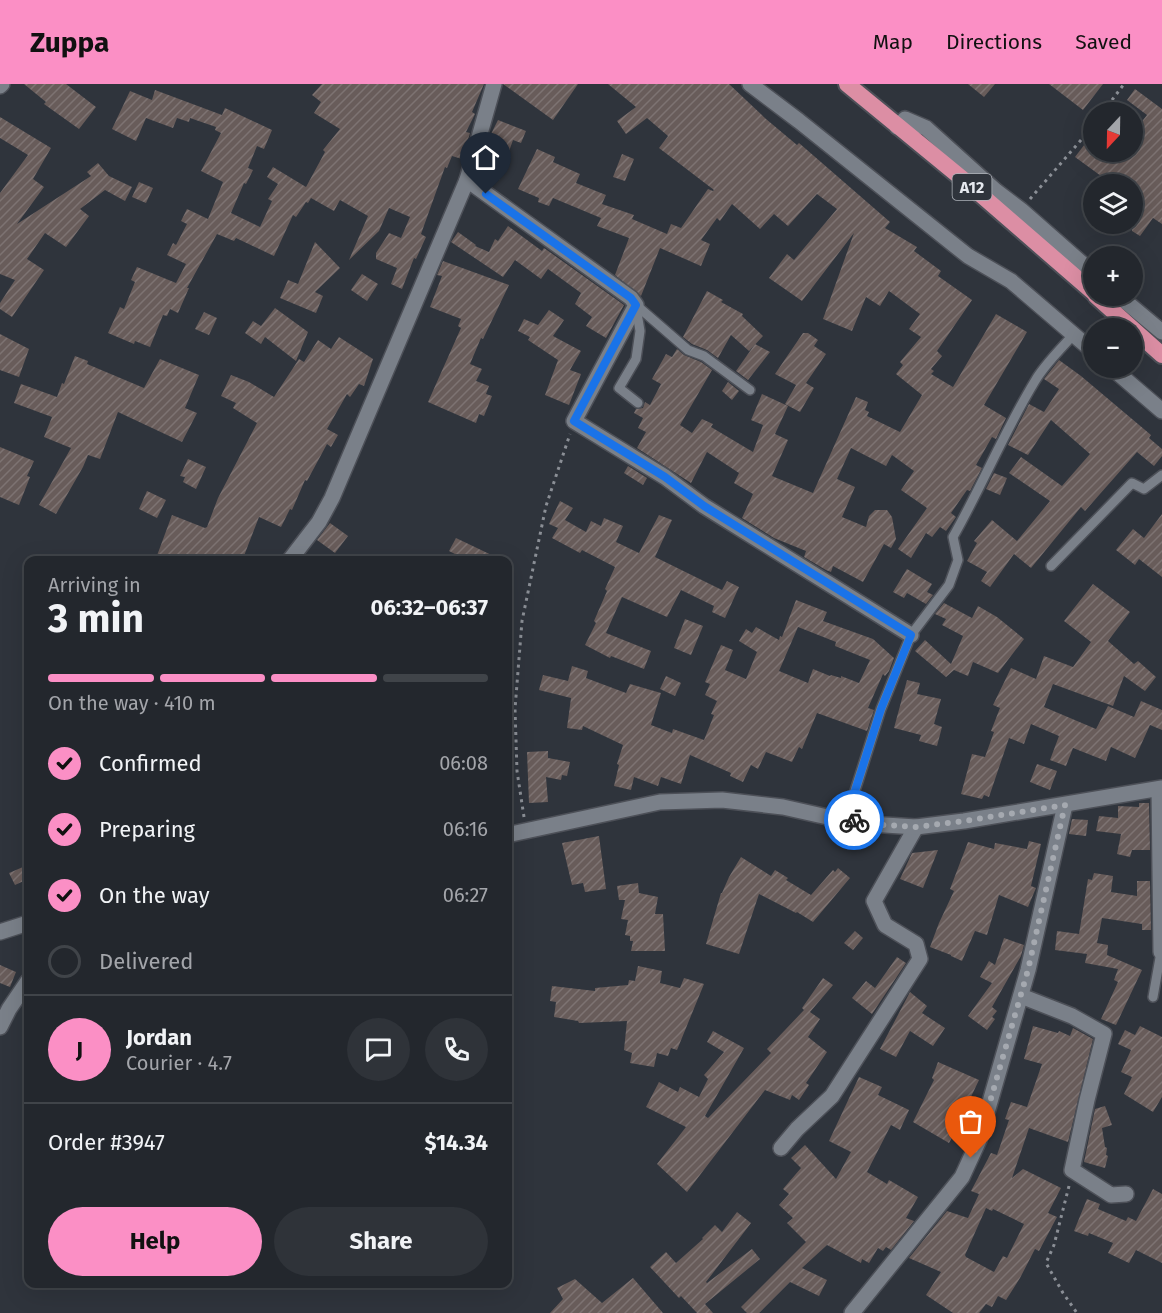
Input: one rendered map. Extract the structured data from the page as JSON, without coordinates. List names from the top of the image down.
{
  "streets": {
    "highway": ["A12"]
  },
  "north": "bottom",
  "page": {
    "header": "Zuppa",
    "nav": ["Map", "Directions", "Saved"],
    "map_buttons": ["+", "−"],
    "heading": ["3 min", "Arriving in", "06:32–06:37"],
    "panel": [
      "Jordan",
      "Courier · 4.7",
      "Order #3947",
      "$14.34"
    ],
    "bar": "On the way · 410 m",
    "list": [
      ["Confirmed", "06:08"],
      ["Preparing", "06:16"],
      ["On the way", "06:27"],
      "Delivered"
    ],
    "round": "J",
    "buttons": ["Help", "Share"]
  }
}
